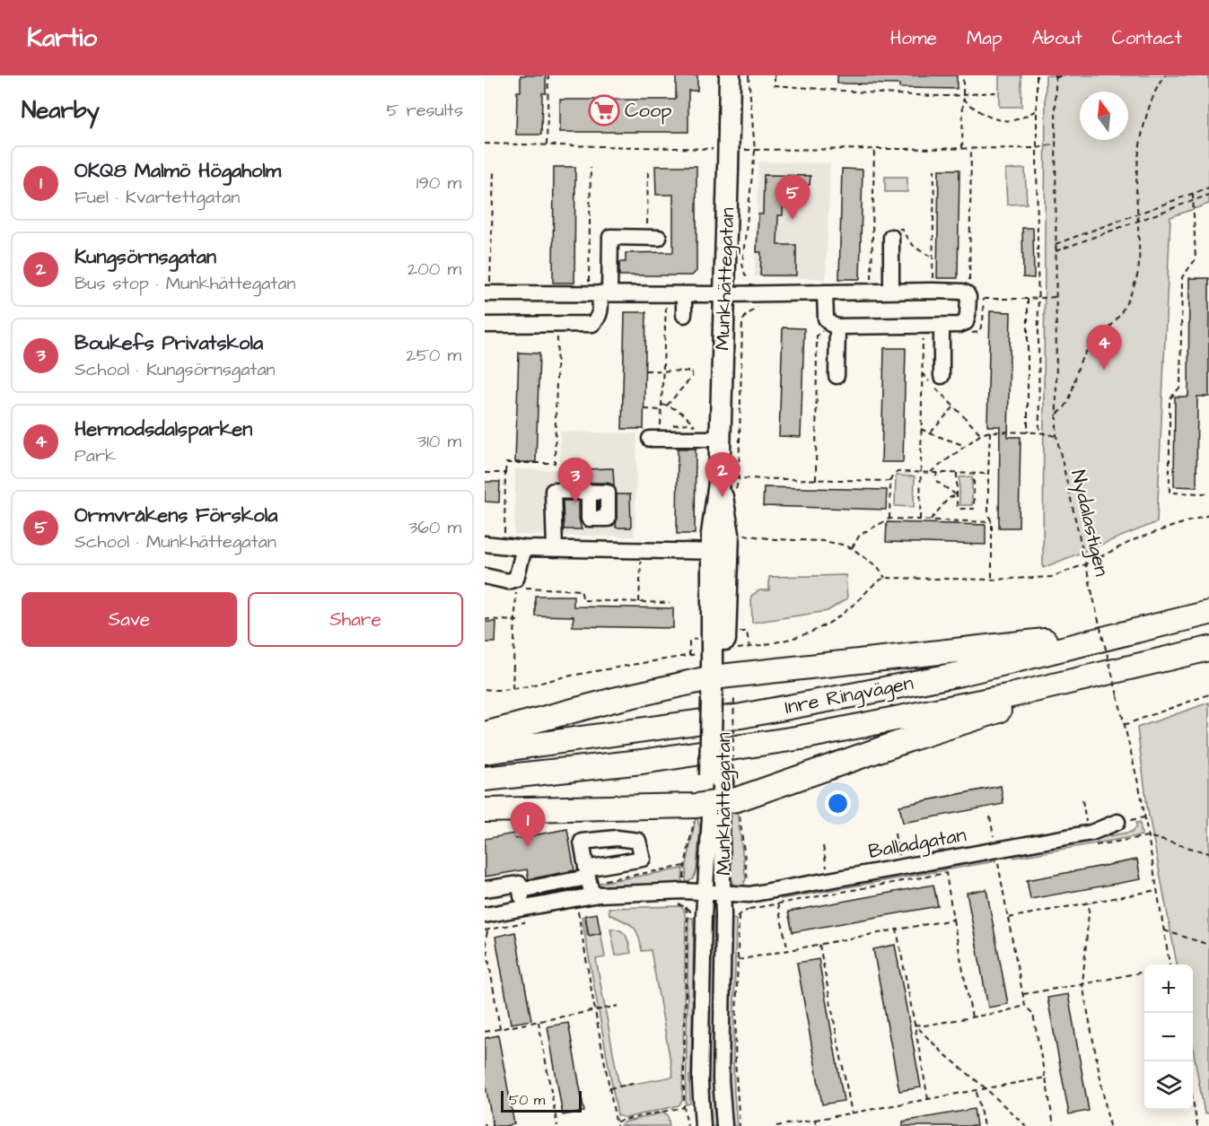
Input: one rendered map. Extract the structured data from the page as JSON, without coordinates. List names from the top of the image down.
{
  "streets": {
    "highway": ["Inre Ringvägen"],
    "main road": ["Munkhättegatan"],
    "street": ["Balladgatan"],
    "path": ["Nydalastigen"]
  },
  "crossings": [
    ["Munkhättegatan", "Balladgatan"]
  ],
  "places": {
    "supermarket": ["Coop"]
  },
  "scale_bar": "50 m",
  "north": "top",
  "page": {
    "header": "Kartio",
    "nav": [
      "Home",
      "Map",
      "About",
      "Contact"
    ],
    "heading": ["Nearby", "5 results"],
    "list": [
      {
        "mark": "1",
        "name": "OKQ8 Malmö Högaholm",
        "note": "Fuel · Kvartettgatan",
        "value": "190 m"
      },
      {
        "mark": "2",
        "name": "Kungsörnsgatan",
        "note": "Bus stop · Munkhättegatan",
        "value": "200 m"
      },
      {
        "mark": "3",
        "name": "Boukefs Privatskola",
        "note": "School · Kungsörnsgatan",
        "value": "250 m"
      },
      {
        "mark": "4",
        "name": "Hermodsdalsparken",
        "note": "Park",
        "value": "310 m"
      },
      {
        "mark": "5",
        "name": "Ormvråkens Förskola",
        "note": "School · Munkhättegatan",
        "value": "360 m"
      }
    ],
    "pins": [
      "5",
      "4",
      "2",
      "3",
      "1"
    ],
    "buttons": ["Save", "Share"],
    "map_buttons": ["+", "−"],
    "scale": "50 m"
  }
}
